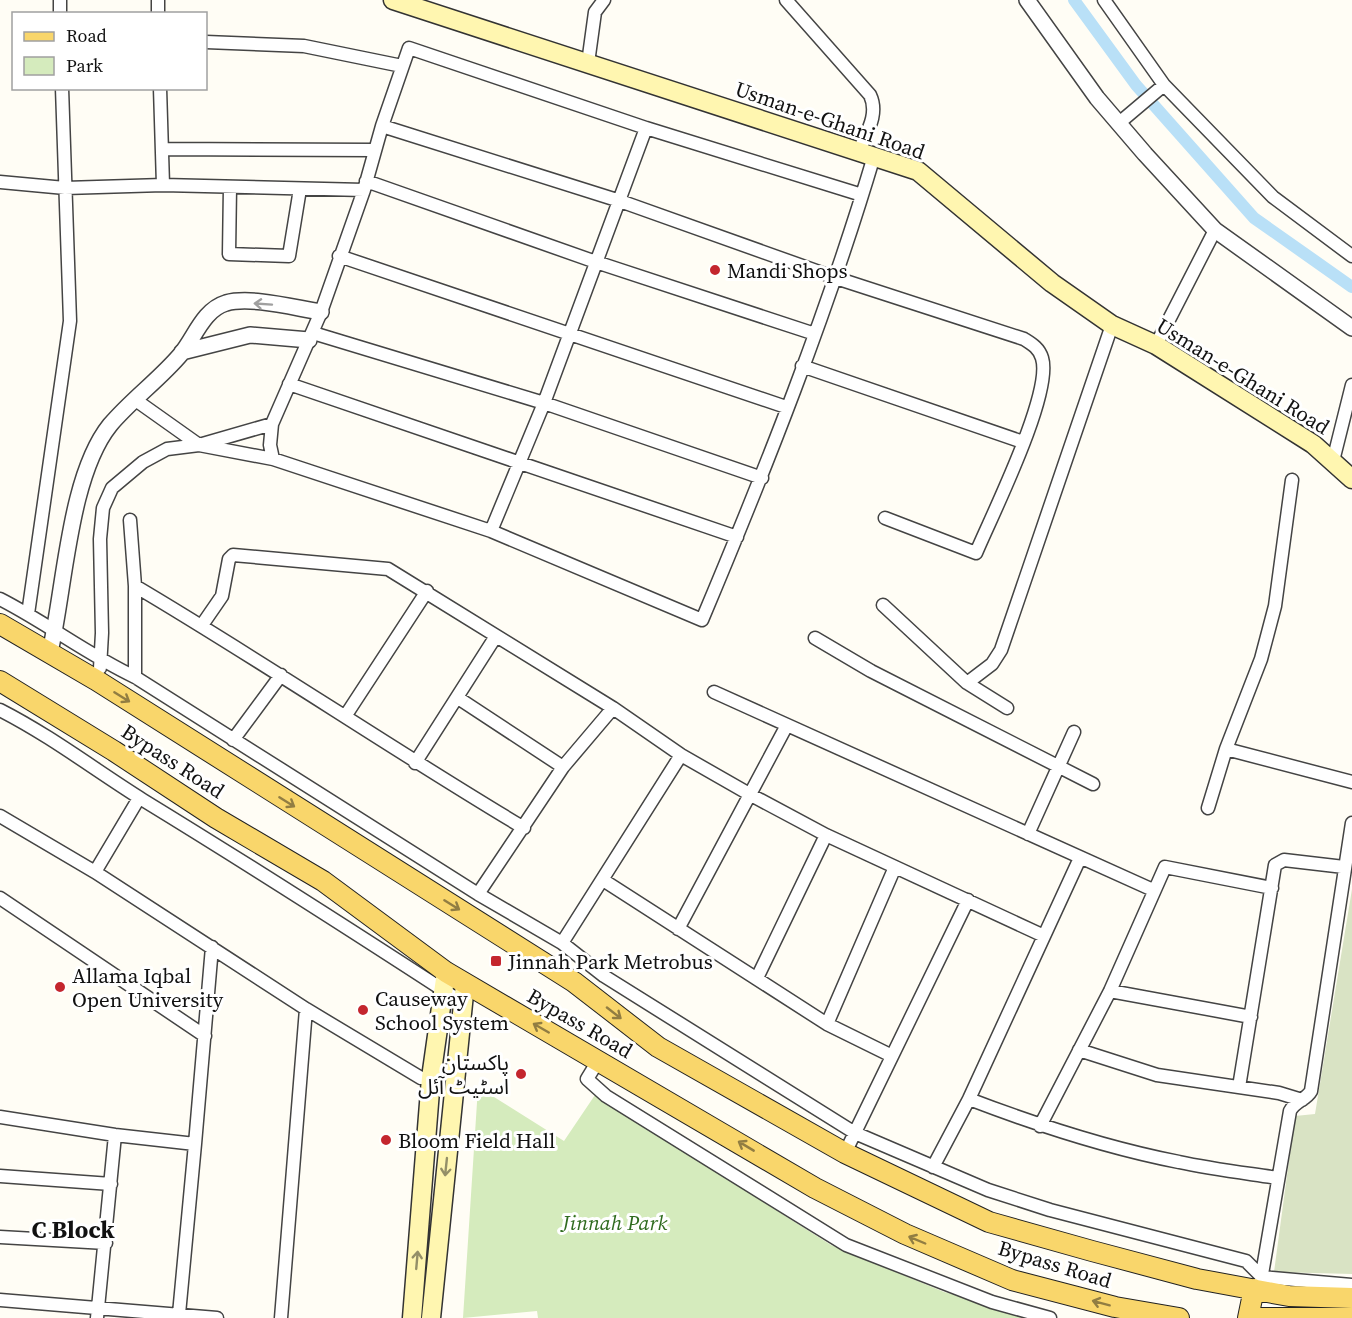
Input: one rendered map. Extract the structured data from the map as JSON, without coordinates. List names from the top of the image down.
{
  "streets": {
    "main road": ["Usman-e-Ghani Road", "Bypass Road"]
  },
  "districts": ["C Block"],
  "parks": ["Jinnah Park"],
  "places": {
    "other": [
      "Mandi Shops",
      "Allama Iqbal Open University",
      "Causeway School System",
      "پاکستان اسٹیٹ آئل",
      "Bloom Field Hall"
    ],
    "transit": ["Jinnah Park Metrobus"]
  },
  "legend": ["Road", "Park"]
}
